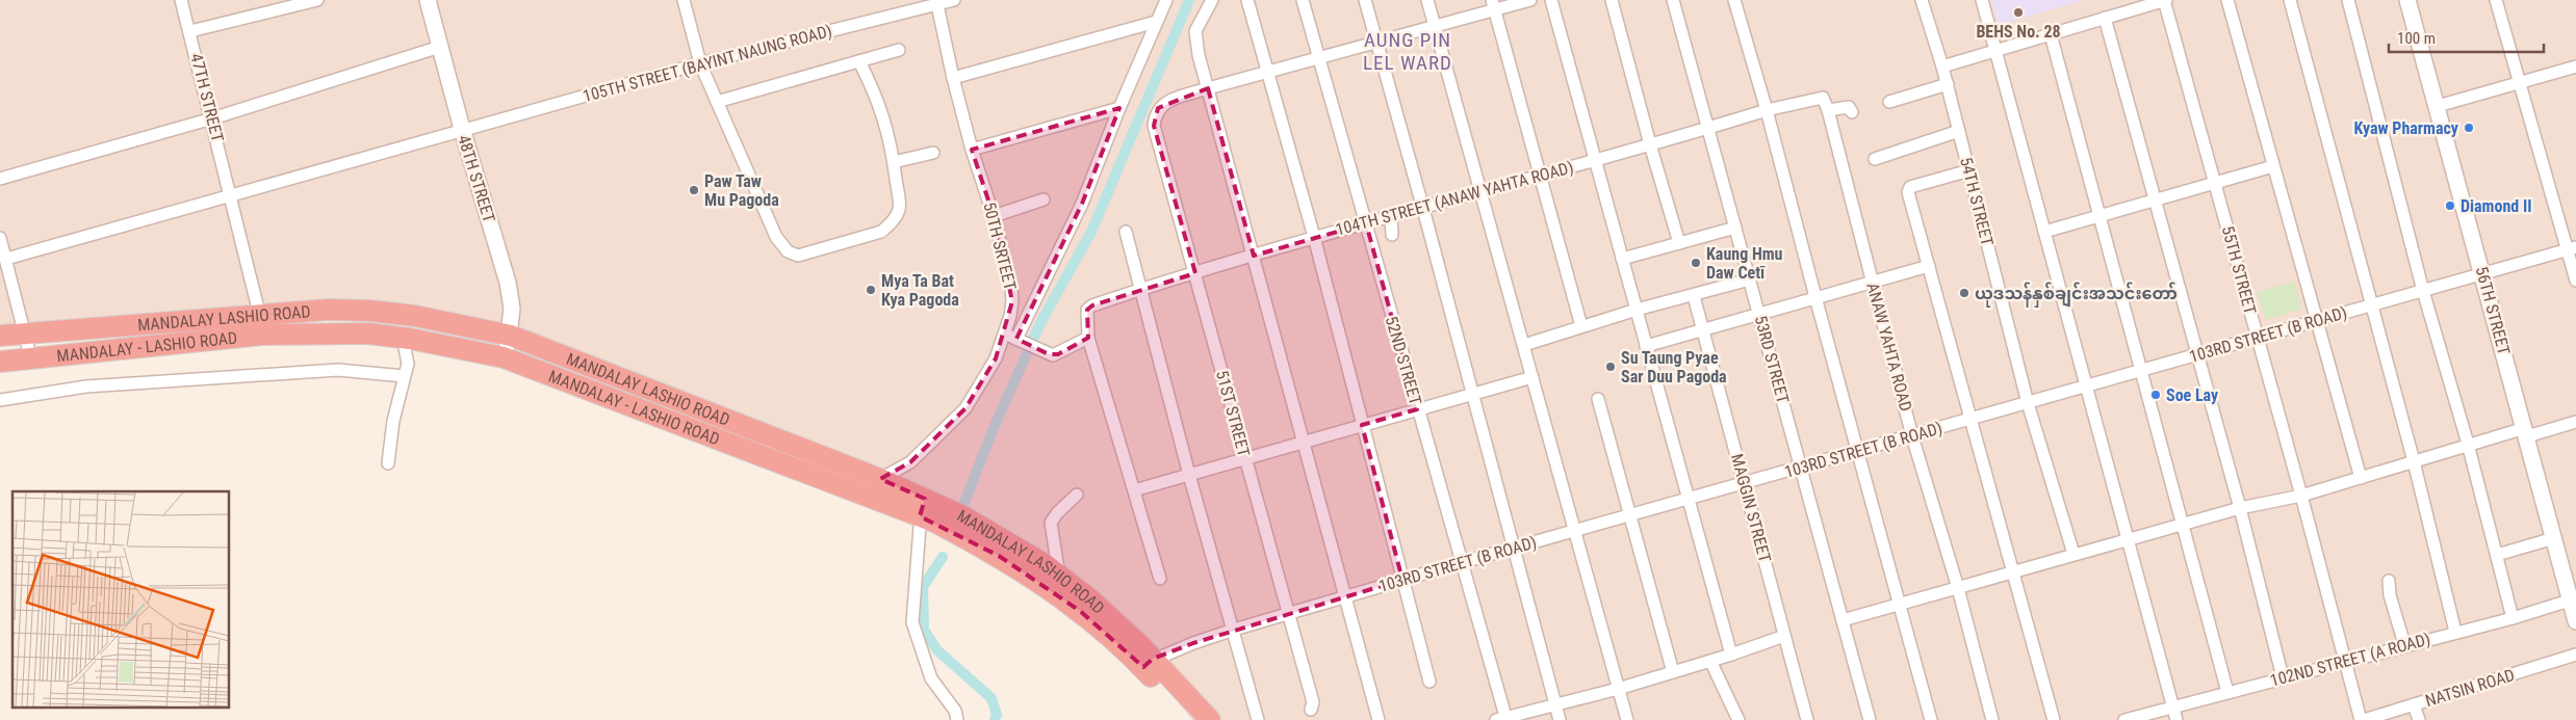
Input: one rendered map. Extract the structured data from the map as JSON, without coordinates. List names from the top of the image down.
{
  "streets": {
    "highway": ["MANDALAY LASHIO ROAD", "MANDALAY - LASHIO ROAD"],
    "street": [
      "105TH STREET (BAYINT NAUNG ROAD)",
      "47TH STREET",
      "48TH STREET",
      "104TH STREET (ANAW YAHTA ROAD)",
      "54TH STREET",
      "50TH SRTEET",
      "55TH STREET",
      "56TH STREET",
      "103RD STREET (B ROAD)",
      "ANAW YAHTA ROAD",
      "53RD STREET",
      "52ND STREET",
      "51ST STREET",
      "MAGGIN STREET",
      "102ND STREET (A ROAD)",
      "NATSIN ROAD"
    ]
  },
  "crossings": [
    ["105TH STREET (BAYINT NAUNG ROAD)", "47TH STREET"],
    ["105TH STREET (BAYINT NAUNG ROAD)", "48TH STREET"],
    ["105TH STREET (BAYINT NAUNG ROAD)", "50TH SRTEET"],
    ["47TH STREET", "MANDALAY LASHIO ROAD"],
    ["47TH STREET", "MANDALAY - LASHIO ROAD"],
    ["48TH STREET", "MANDALAY LASHIO ROAD"],
    ["48TH STREET", "MANDALAY - LASHIO ROAD"],
    ["104TH STREET (ANAW YAHTA ROAD)", "ANAW YAHTA ROAD"],
    ["104TH STREET (ANAW YAHTA ROAD)", "53RD STREET"],
    ["104TH STREET (ANAW YAHTA ROAD)", "52ND STREET"],
    ["104TH STREET (ANAW YAHTA ROAD)", "51ST STREET"],
    ["54TH STREET", "103RD STREET (B ROAD)"],
    ["50TH SRTEET", "MANDALAY LASHIO ROAD"],
    ["55TH STREET", "103RD STREET (B ROAD)"],
    ["55TH STREET", "102ND STREET (A ROAD)"],
    ["55TH STREET", "NATSIN ROAD"],
    ["56TH STREET", "103RD STREET (B ROAD)"],
    ["56TH STREET", "102ND STREET (A ROAD)"],
    ["MANDALAY LASHIO ROAD", "103RD STREET (B ROAD)"],
    ["MANDALAY LASHIO ROAD", "MANDALAY - LASHIO ROAD"],
    ["103RD STREET (B ROAD)", "MANDALAY - LASHIO ROAD"],
    ["103RD STREET (B ROAD)", "ANAW YAHTA ROAD"],
    ["103RD STREET (B ROAD)", "53RD STREET"],
    ["103RD STREET (B ROAD)", "52ND STREET"],
    ["103RD STREET (B ROAD)", "51ST STREET"],
    ["103RD STREET (B ROAD)", "MAGGIN STREET"]
  ],
  "districts": ["AUNG PIN LEL WARD"],
  "places": [
    "BEHS No. 28",
    "Kyaw Pharmacy",
    "Paw Taw Mu Pagoda",
    "Diamond II",
    "Kaung Hmu Daw Cetī",
    "Mya Ta Bat Kya Pagoda",
    "ယုဒသန်နှစ်ချင်းအသင်းတော်",
    "Su Taung Pyae Sar Duu Pagoda",
    "Soe Lay"
  ],
  "scale_bar": "100 m"
}
